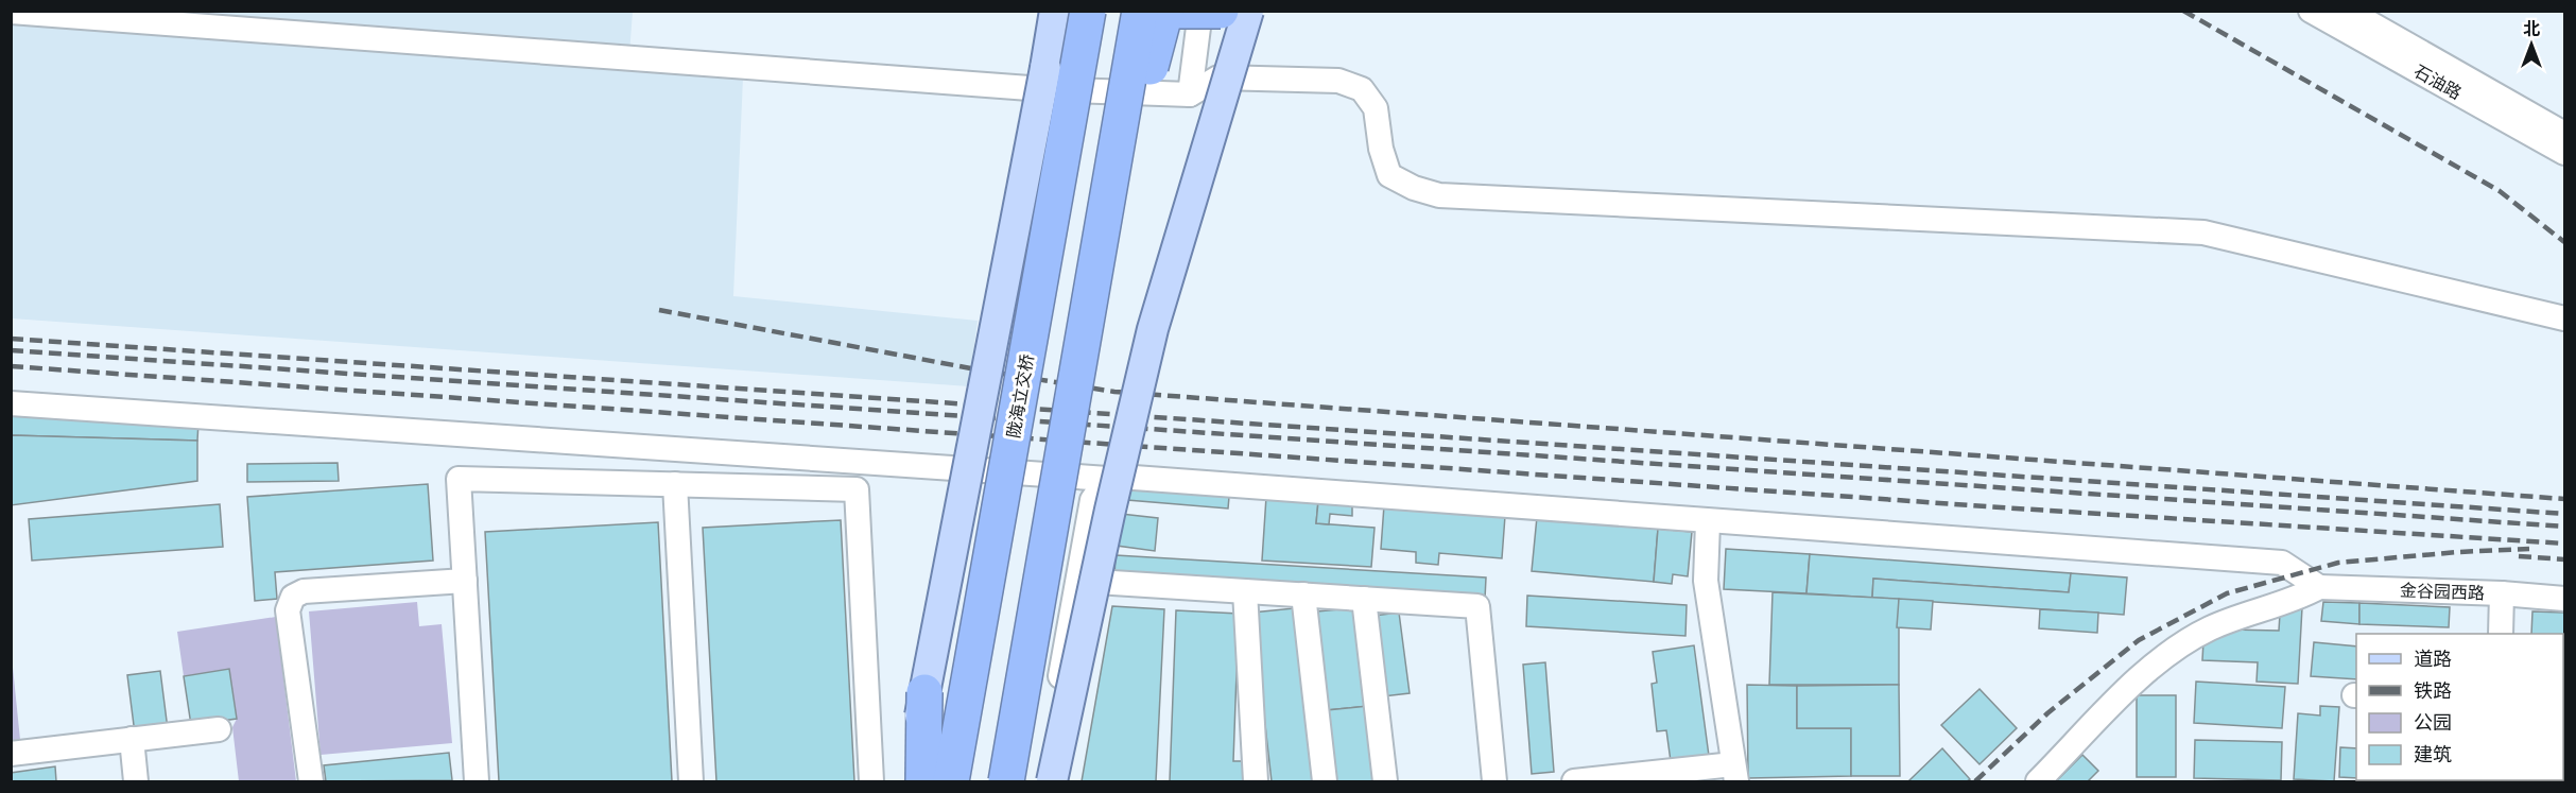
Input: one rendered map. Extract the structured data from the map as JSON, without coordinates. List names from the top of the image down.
{
  "streets": {
    "highway": ["陇海立交桥"],
    "street": ["石油路", "金谷园西路"]
  },
  "legend": [
    "道路",
    "铁路",
    "公园",
    "建筑"
  ],
  "north": "top"
}
